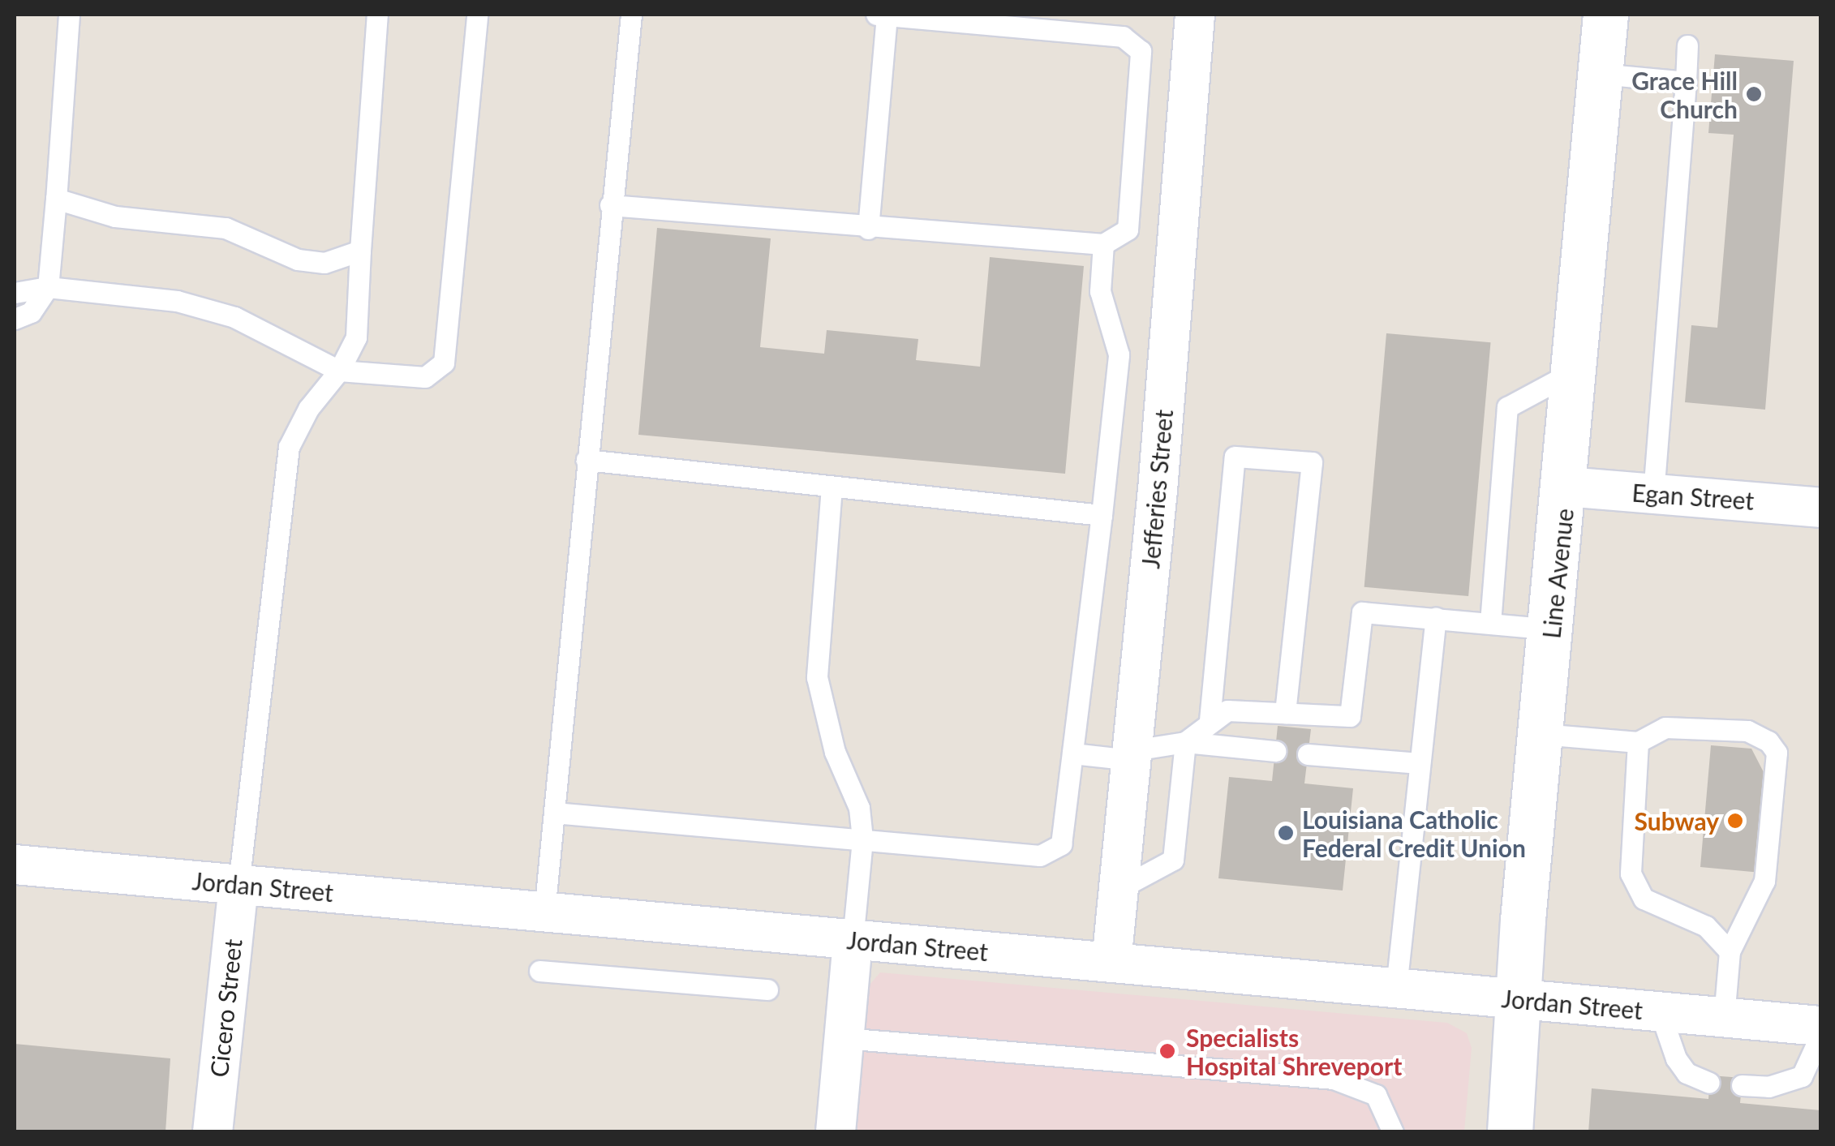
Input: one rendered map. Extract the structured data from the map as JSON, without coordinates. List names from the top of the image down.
{
  "streets": {
    "main road": ["Line Avenue"],
    "street": [
      "Jefferies Street",
      "Egan Street",
      "Jordan Street",
      "Cicero Street"
    ]
  },
  "crossings": [
    ["Jefferies Street", "Jordan Street"],
    ["Egan Street", "Line Avenue"],
    ["Line Avenue", "Jordan Street"],
    ["Jordan Street", "Cicero Street"]
  ],
  "places": [
    "Grace Hill Church",
    "Subway",
    "Louisiana Catholic Federal Credit Union",
    "Specialists Hospital Shreveport"
  ]
}
